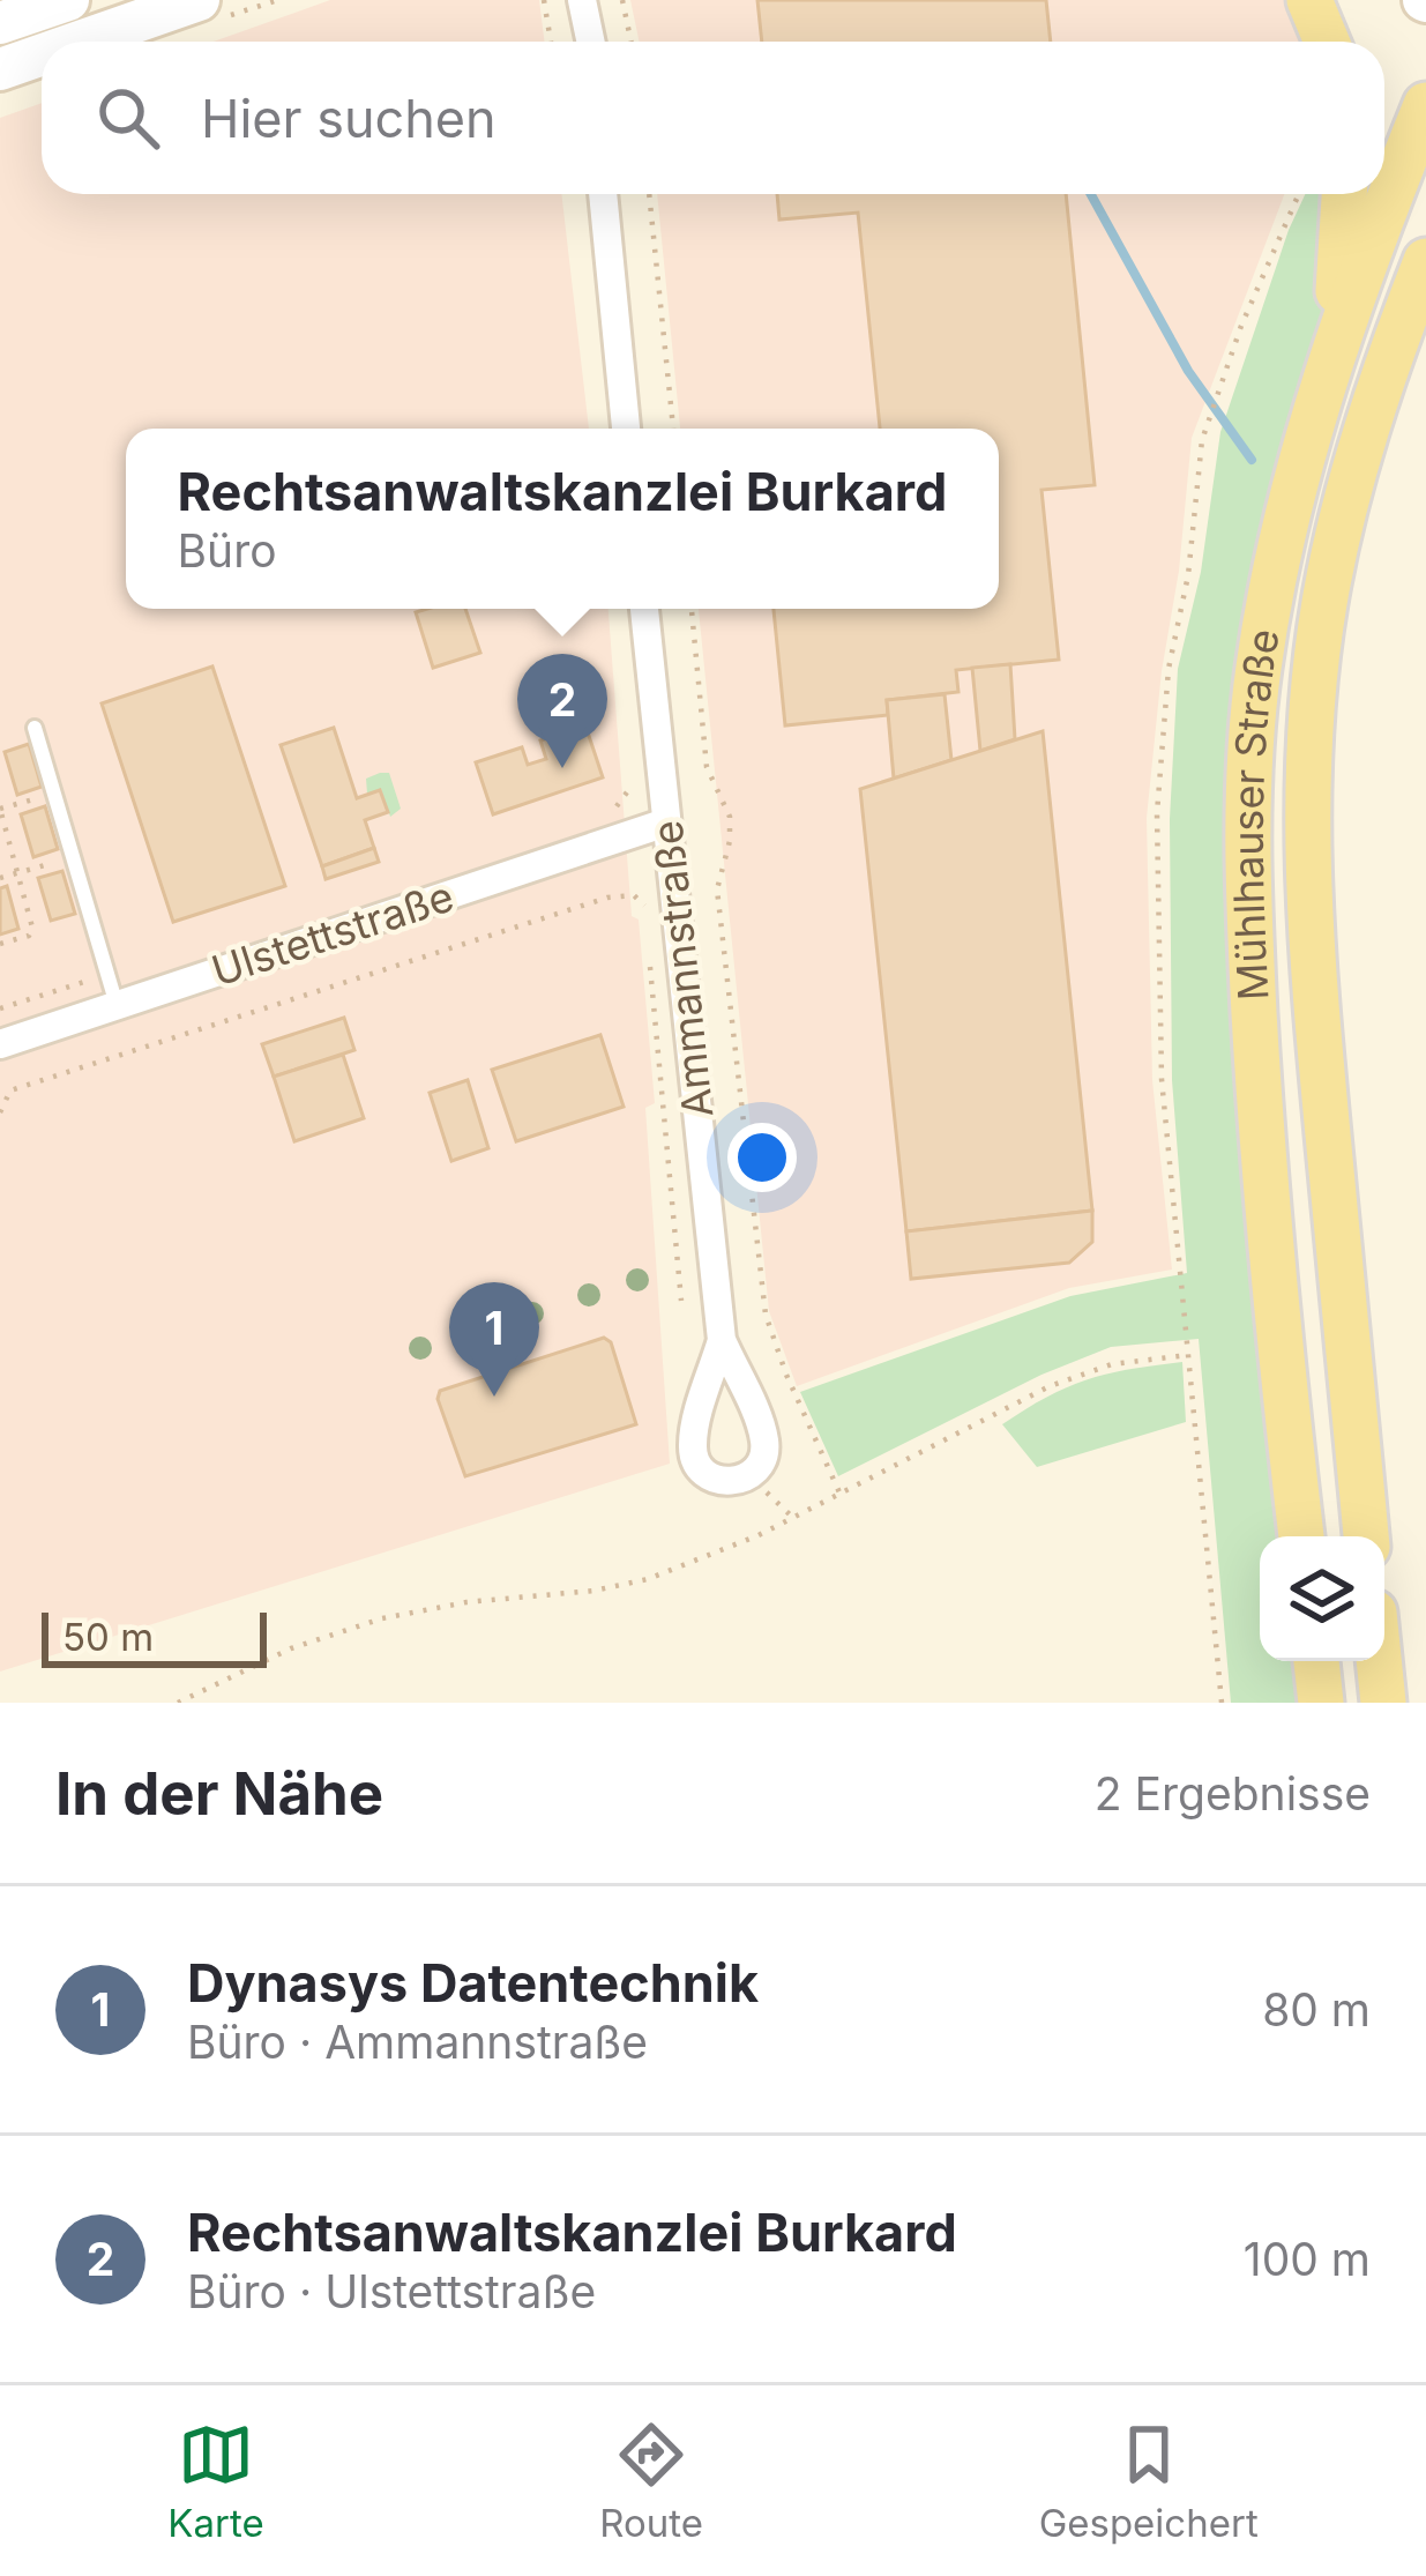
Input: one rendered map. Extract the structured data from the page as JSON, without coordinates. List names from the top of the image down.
{
  "streets": {
    "main road": ["Mühlhauser Straße"],
    "street": ["Ulstettstraße", "Ammannstraße"]
  },
  "crossings": [
    ["Ulstettstraße", "Ammannstraße"]
  ],
  "scale_bar": "50 m",
  "page": {
    "search": "Hier suchen",
    "popup": ["Rechtsanwaltskanzlei Burkard", "Büro"],
    "pins": ["2", "1"],
    "scale": "50 m",
    "heading": ["In der Nähe", "2 Ergebnisse"],
    "list": [
      {
        "mark": "1",
        "name": "Dynasys Datentechnik",
        "note": "Büro · Ammannstraße",
        "value": "80 m"
      },
      {
        "mark": "2",
        "name": "Rechtsanwaltskanzlei Burkard",
        "note": "Büro · Ulstettstraße",
        "value": "100 m"
      }
    ],
    "nav": ["Karte", "Route", "Gespeichert"]
  }
}
